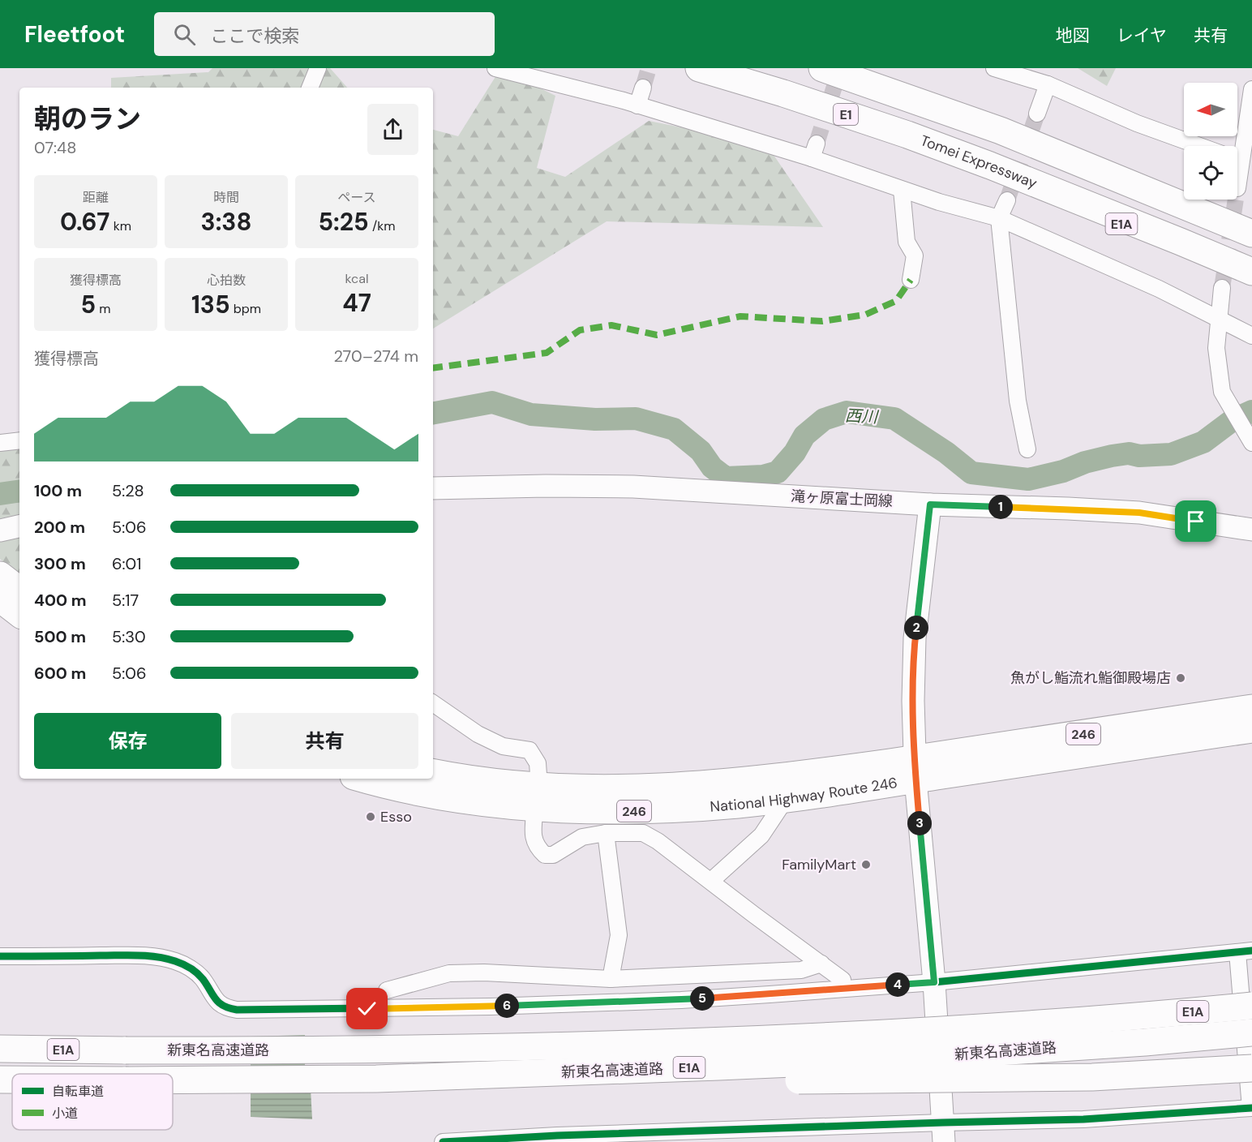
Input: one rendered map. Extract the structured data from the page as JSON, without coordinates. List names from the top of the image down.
{
  "streets": {
    "highway": [
      "E1",
      "Tomei Expressway",
      "E1A",
      "246",
      "National Highway Route 246",
      "新東名高速道路"
    ],
    "main road": ["滝ヶ原富士岡線"]
  },
  "crossings": [
    ["Tomei Expressway", "E1A"]
  ],
  "water": ["西川"],
  "places": ["魚がし鮨流れ鮨御殿場店", "Esso", "FamilyMart"],
  "legend": ["自転車道", "小道"],
  "north": "left",
  "page": {
    "header": "Fleetfoot",
    "search": "ここで検索",
    "nav": ["地図", "レイヤ", "共有"],
    "heading": ["朝のラン", "07:48"],
    "stats": [
      ["距離", "0.67 km"],
      ["時間", "3:38"],
      ["ペース", "5:25 /km"],
      ["獲得標高", "5 m"],
      ["心拍数", "135 bpm"],
      ["kcal", "47"]
    ],
    "chart": ["獲得標高", "270–274 m"],
    "list": [
      {
        "name": "100 m",
        "note": "5:28"
      },
      {
        "name": "200 m",
        "note": "5:06"
      },
      {
        "name": "300 m",
        "note": "6:01"
      },
      {
        "name": "400 m",
        "note": "5:17"
      },
      {
        "name": "500 m",
        "note": "5:30"
      },
      {
        "name": "600 m",
        "note": "5:06"
      }
    ],
    "pins": [
      "1",
      "2",
      "3",
      "4",
      "5",
      "6"
    ],
    "buttons": ["保存", "共有"]
  }
}
